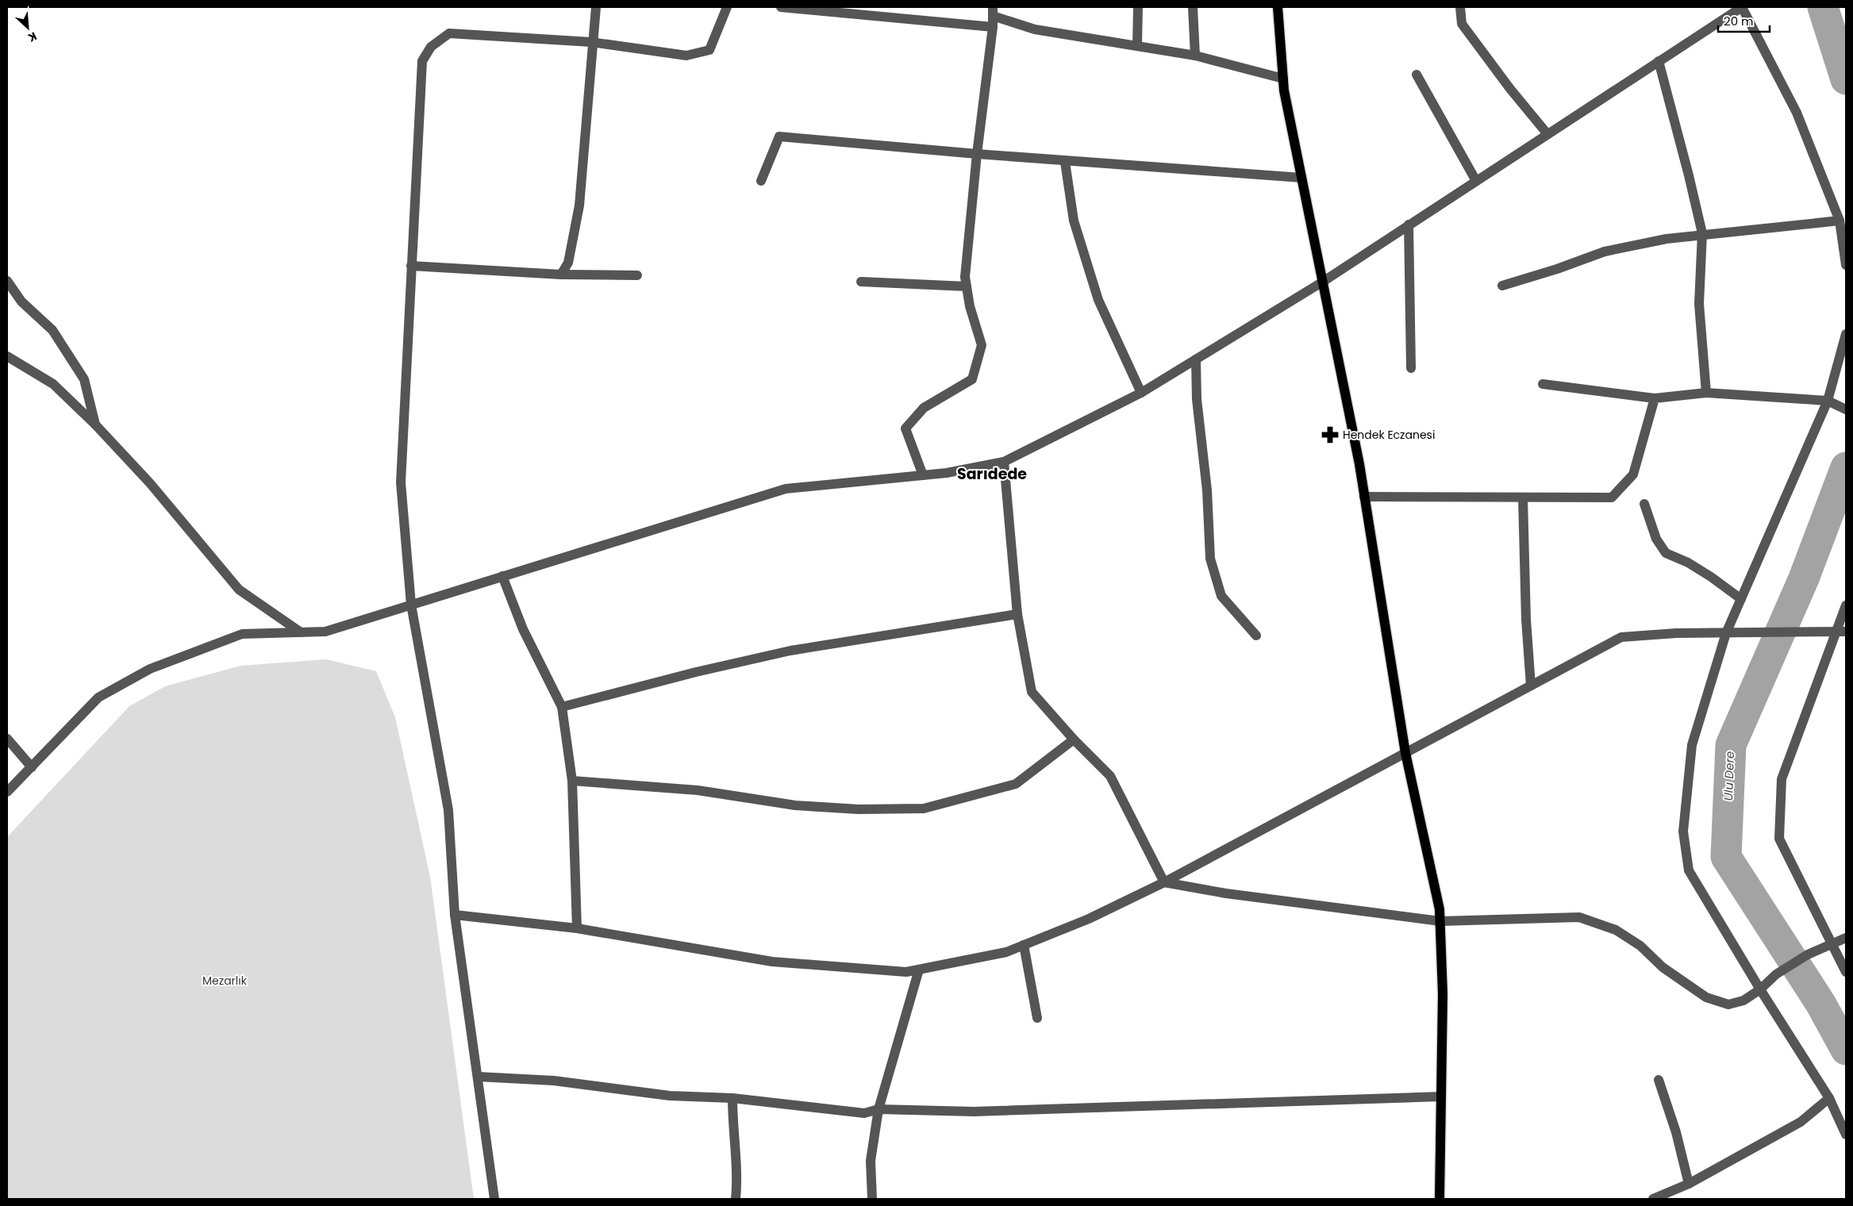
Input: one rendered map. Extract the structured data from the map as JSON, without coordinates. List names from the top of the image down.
{
  "districts": ["Sarıdede"],
  "water": ["Ulu Dere"],
  "parks": ["Mezarlık"],
  "places": {
    "pharmacy": ["Hendek Eczanesi"]
  },
  "scale_bar": "20 m",
  "north": "bottom right"
}
